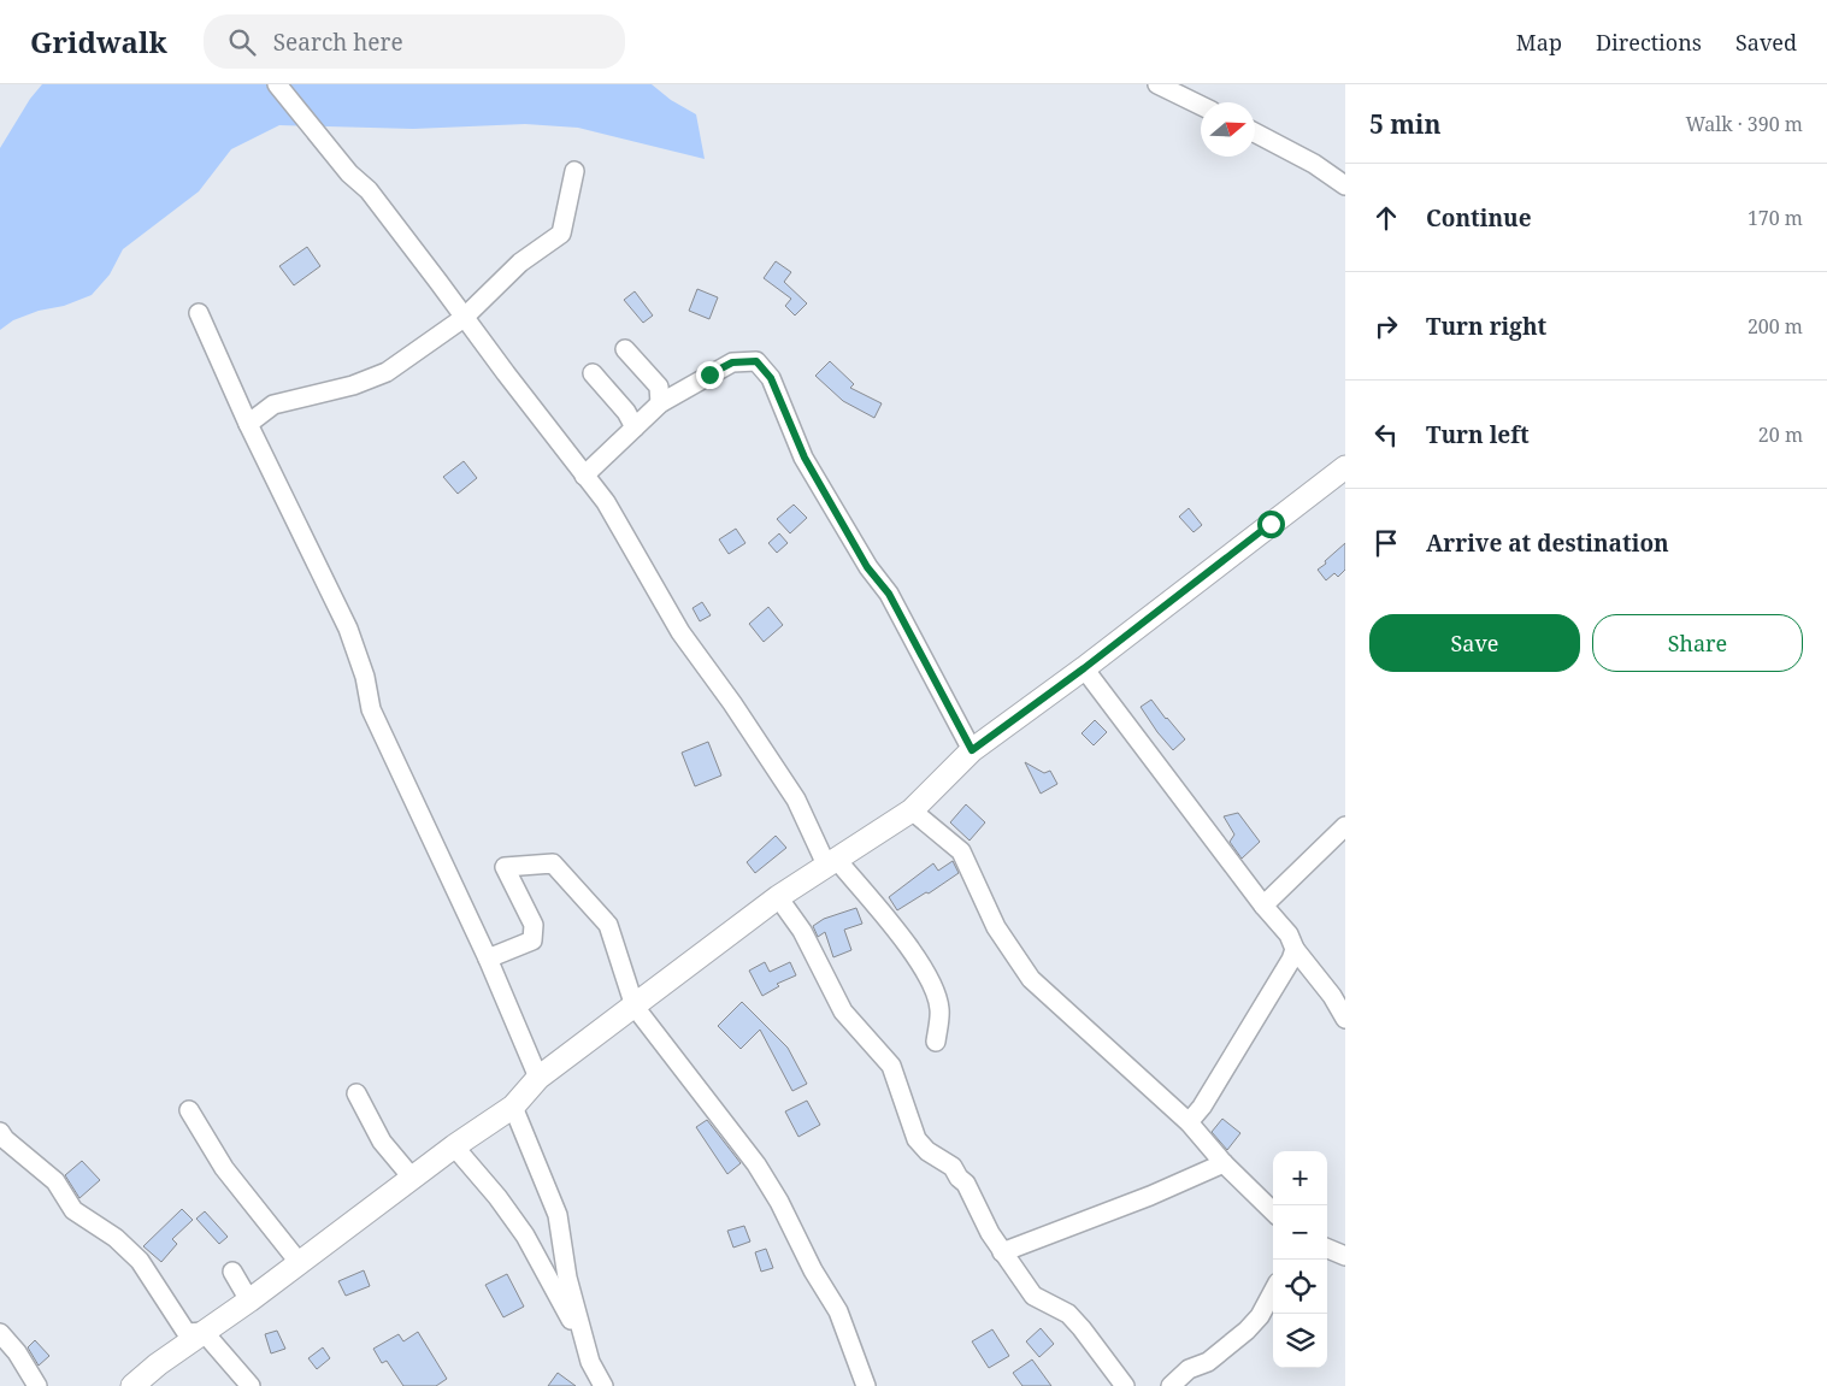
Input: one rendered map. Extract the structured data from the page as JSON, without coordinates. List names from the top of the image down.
{
  "north": "right",
  "page": {
    "header": "Gridwalk",
    "search": "Search here",
    "nav": ["Map", "Directions", "Saved"],
    "heading": ["5 min", "Walk · 390 m"],
    "list": [
      ["Continue", "170 m"],
      ["Turn right", "200 m"],
      ["Turn left", "20 m"],
      "Arrive at destination"
    ],
    "buttons": ["Save", "Share"],
    "map_buttons": ["+", "−"]
  }
}
